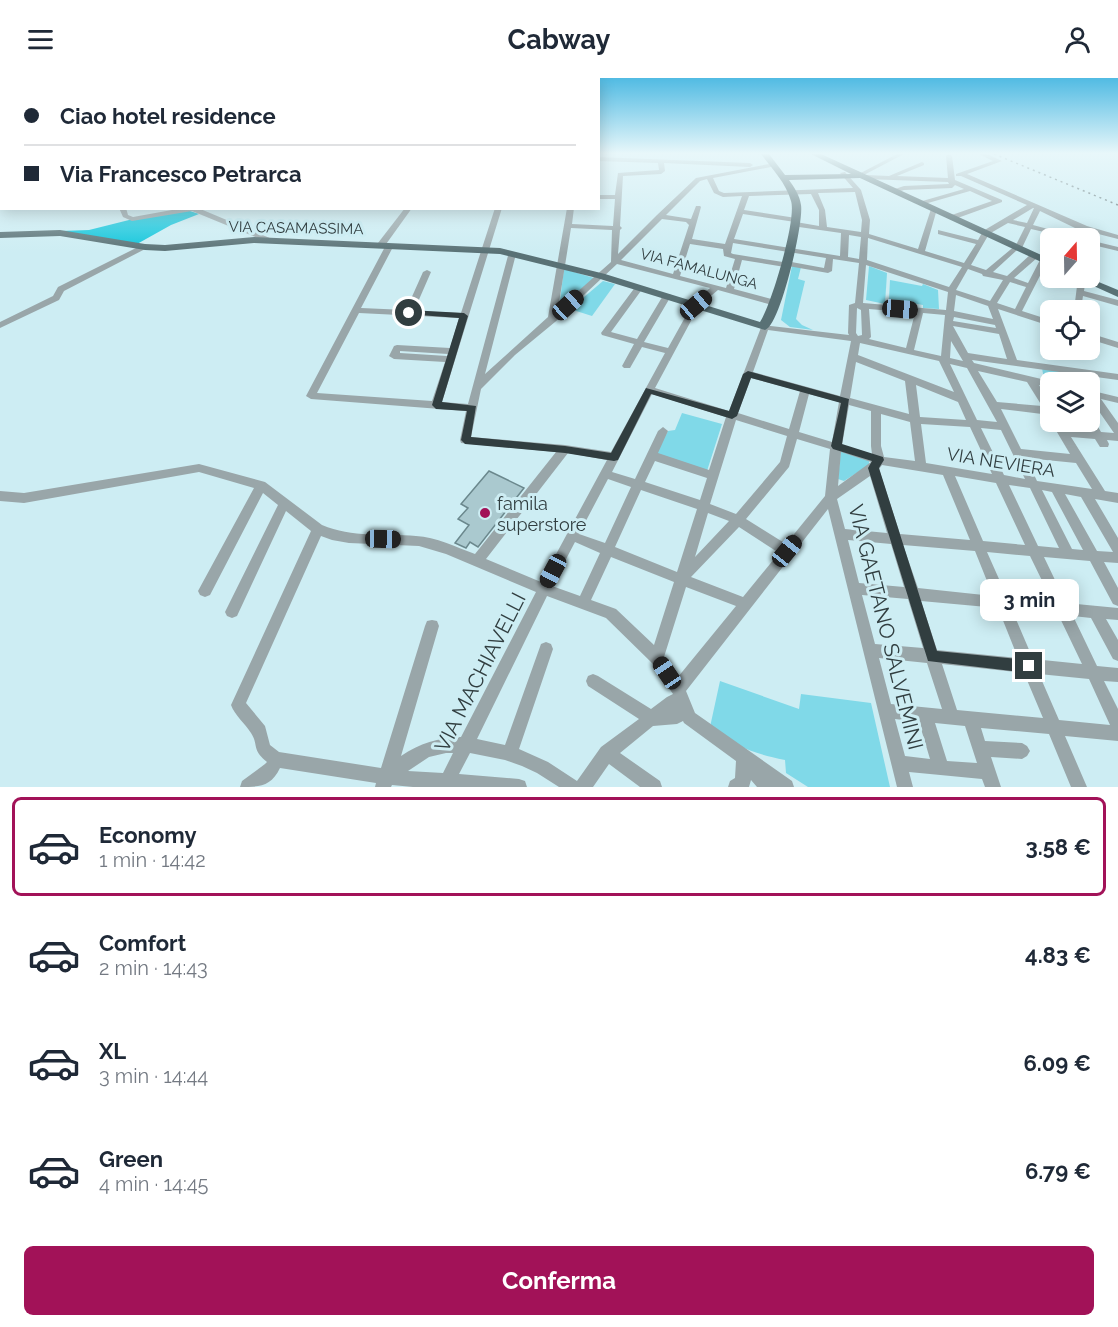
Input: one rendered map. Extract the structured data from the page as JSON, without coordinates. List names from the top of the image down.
{
  "streets": {
    "main road": ["VIA CASAMASSIMA"],
    "street": [
      "VIA FAMALUNGA",
      "VIA NEVIERA",
      "VIA GAETANO SALVEMINI",
      "VIA MACHIAVELLI"
    ]
  },
  "crossings": [
    ["VIA CASAMASSIMA", "VIA MACHIAVELLI"],
    ["VIA NEVIERA", "VIA GAETANO SALVEMINI"],
    ["VIA NEVIERA", "VIA MACHIAVELLI"]
  ],
  "places": ["famila superstore"],
  "north": "top",
  "page": {
    "header": "Cabway",
    "banner": ["Ciao hotel residence", "Via Francesco Petrarca"],
    "bubble": "3 min",
    "list": [
      {
        "name": "Economy",
        "note": "1 min · 14:42",
        "value": "3.58 €"
      },
      {
        "name": "Comfort",
        "note": "2 min · 14:43",
        "value": "4.83 €"
      },
      {
        "name": "XL",
        "note": "3 min · 14:44",
        "value": "6.09 €"
      },
      {
        "name": "Green",
        "note": "4 min · 14:45",
        "value": "6.79 €"
      }
    ],
    "buttons": "Conferma"
  }
}
